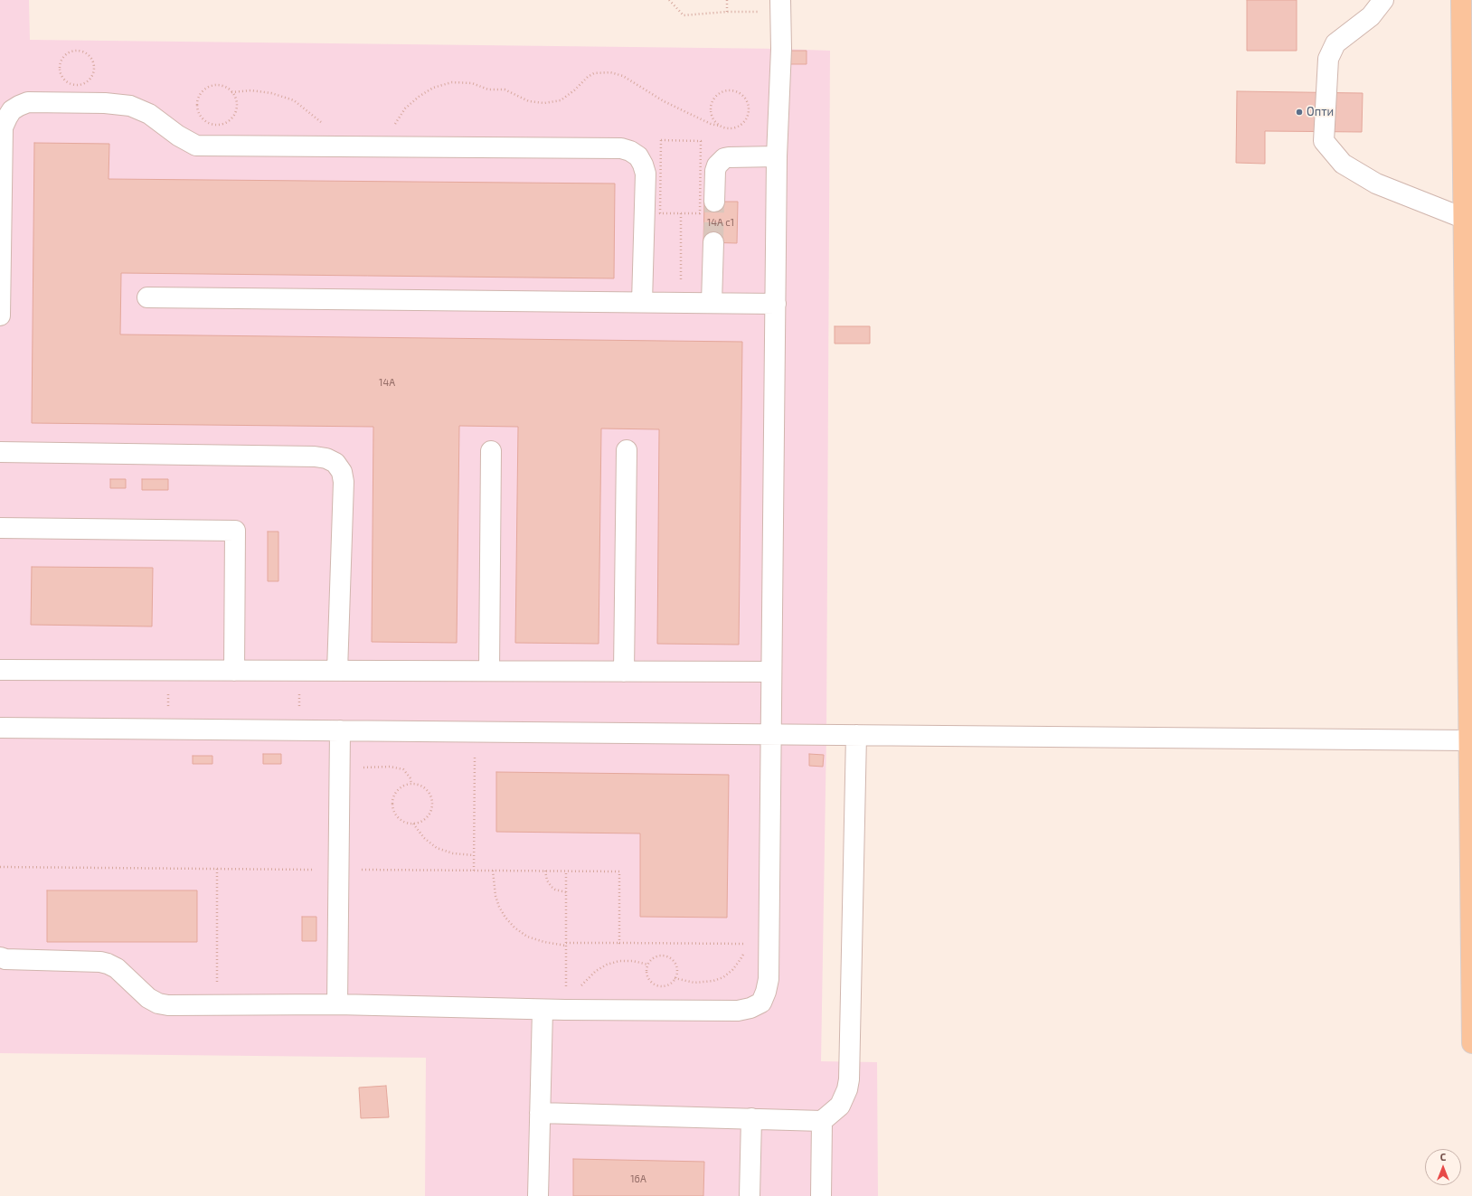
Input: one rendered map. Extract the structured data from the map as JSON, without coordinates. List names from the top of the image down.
{
  "places": ["Опти"],
  "house_numbers": ["14А с1", "14А", "16А"],
  "north": "top"
}
